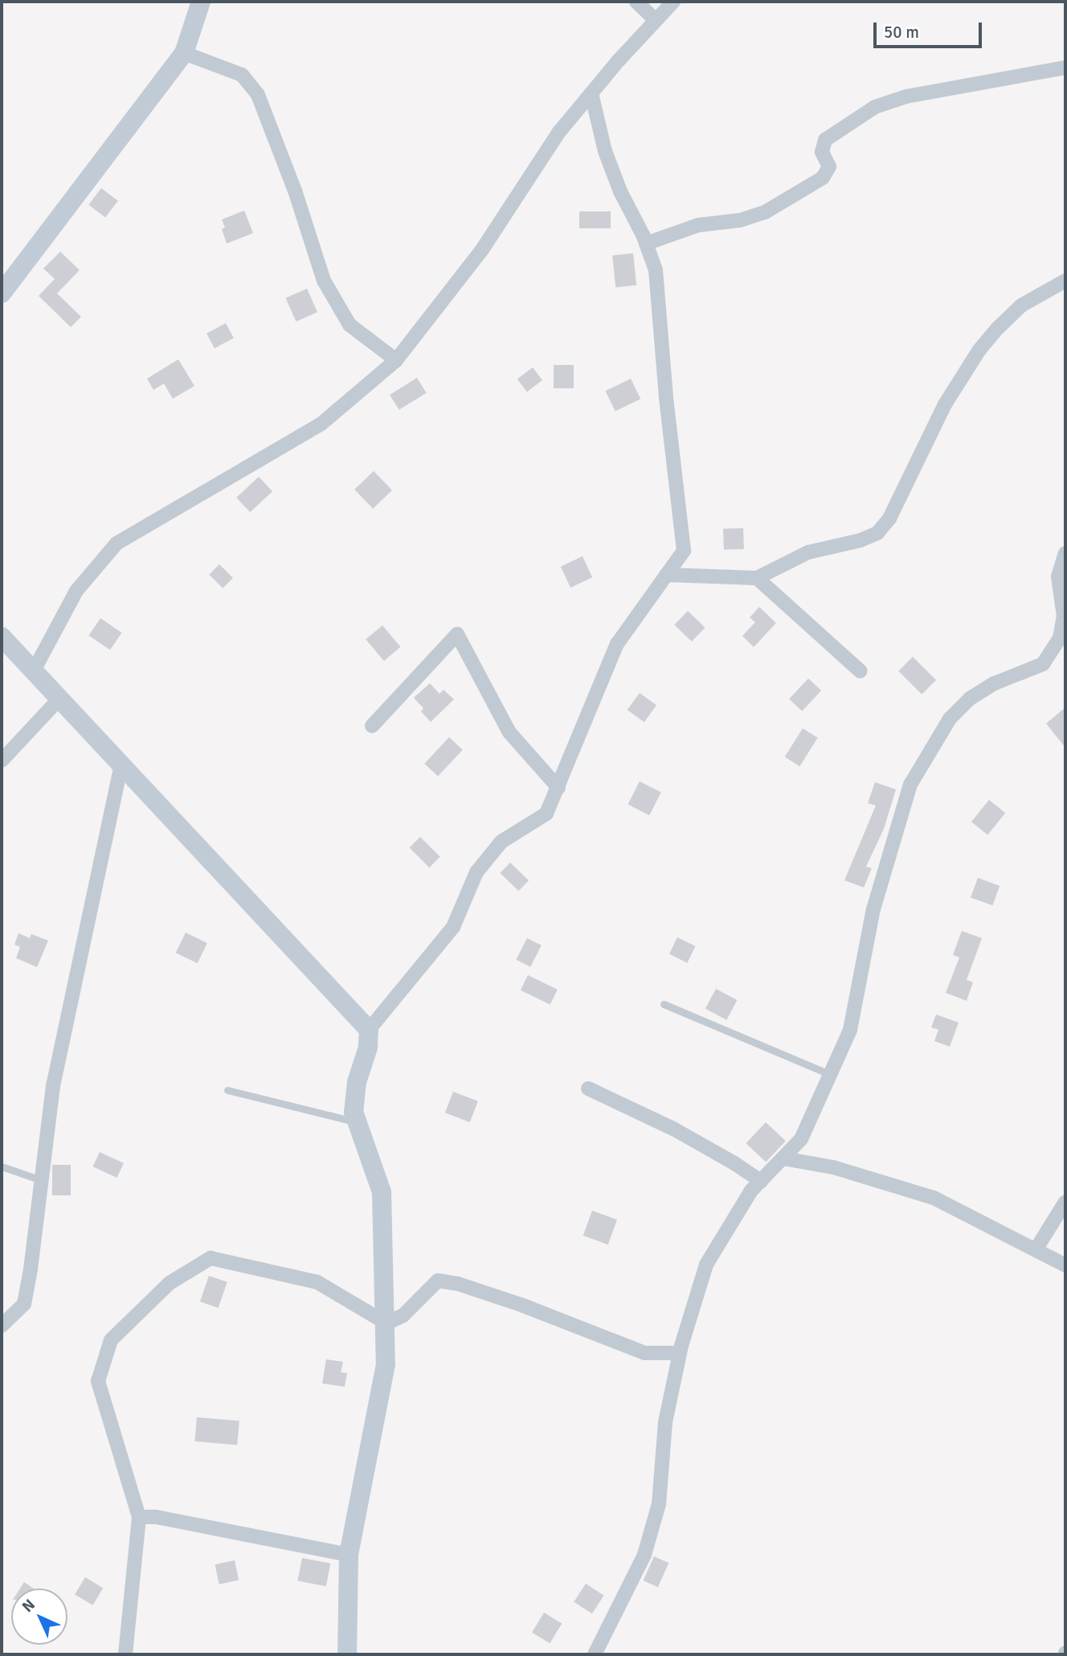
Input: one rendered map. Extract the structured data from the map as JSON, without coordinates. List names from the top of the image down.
{
  "scale_bar": "50 m",
  "north": "top left"
}
